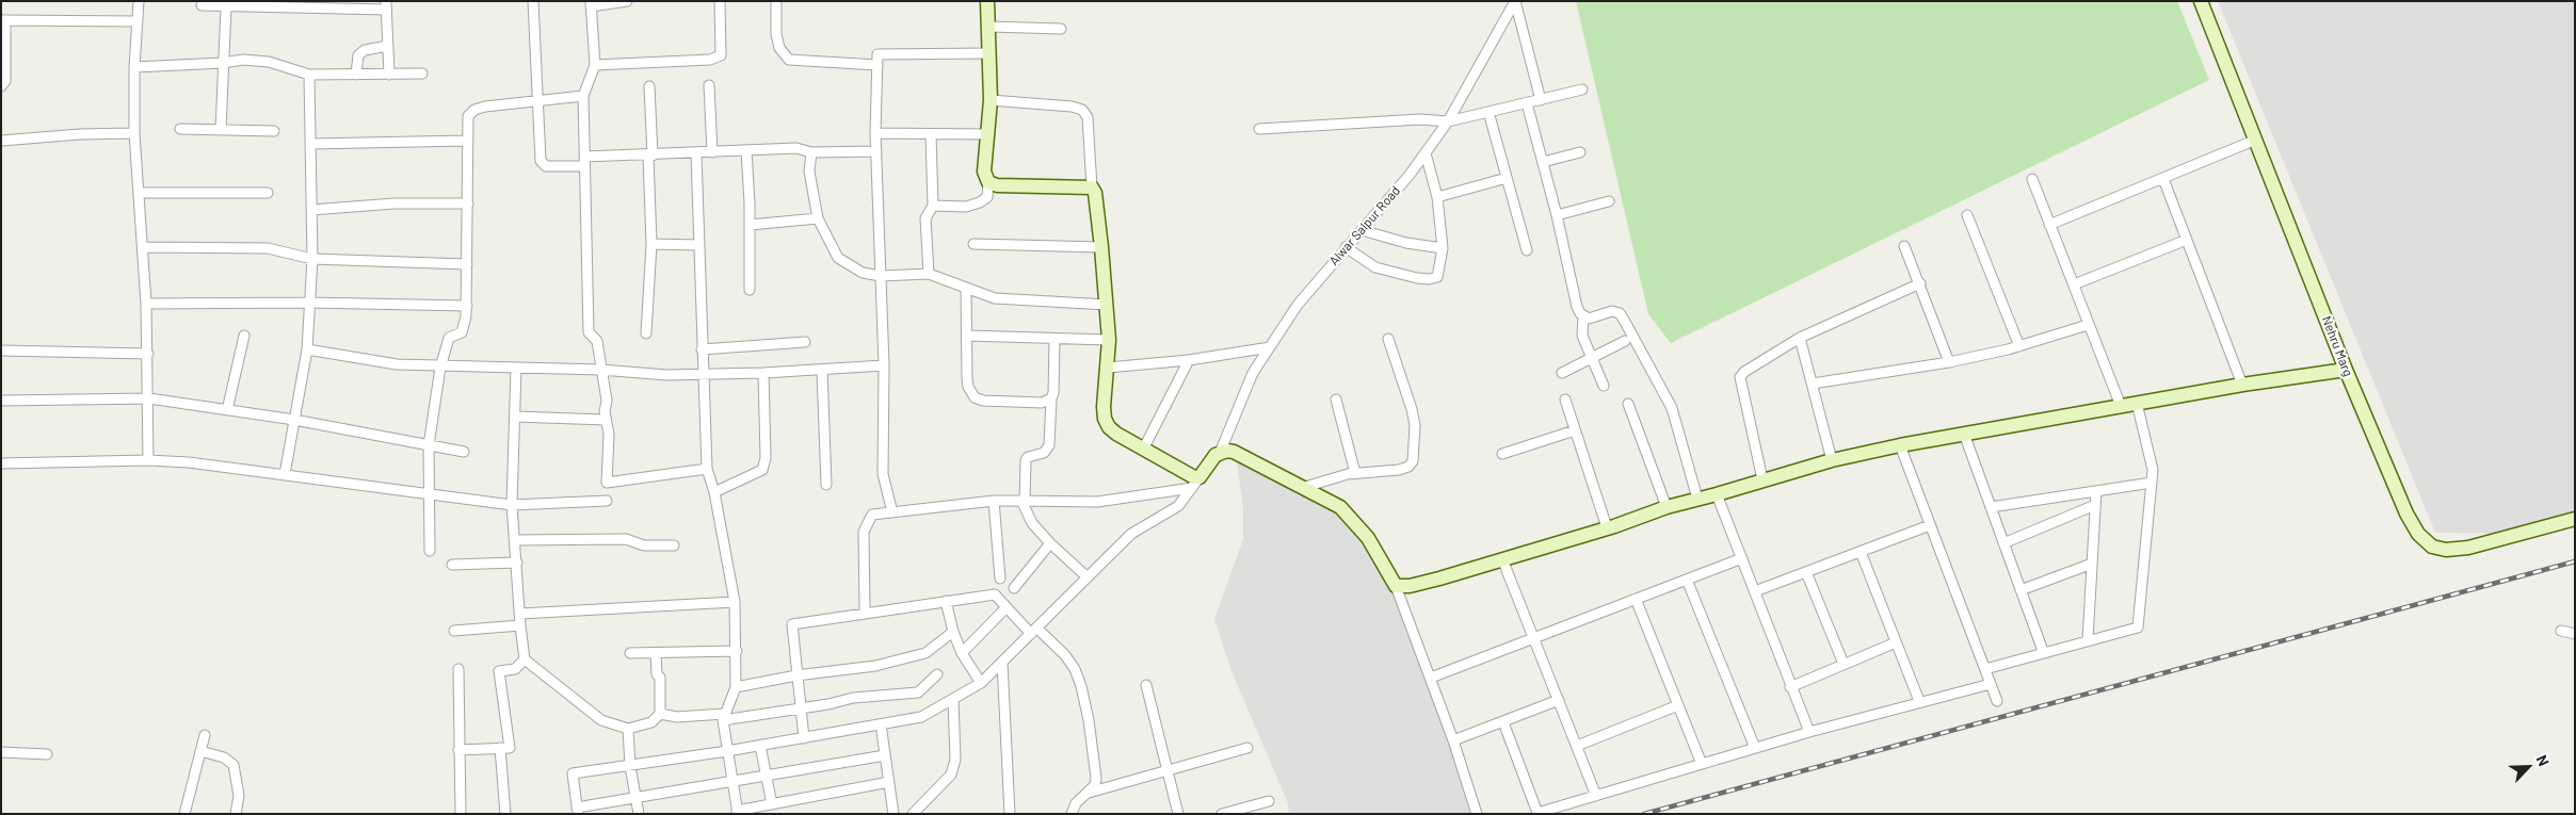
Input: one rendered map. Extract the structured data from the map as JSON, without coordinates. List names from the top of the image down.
{
  "streets": {
    "street": ["Alwar Salpur Road", "Nehru Marg"]
  },
  "north": "top right"
}
